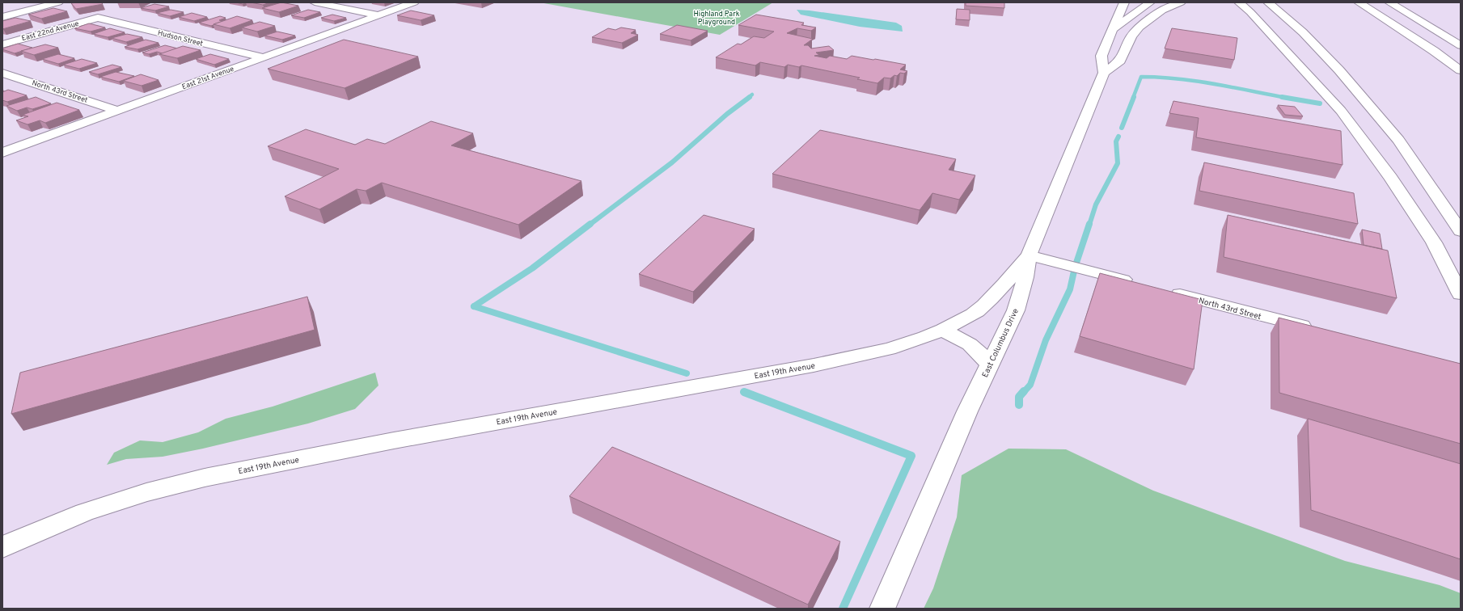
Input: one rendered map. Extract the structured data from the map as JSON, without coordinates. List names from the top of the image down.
{
  "streets": {
    "main road": [
      "East 22nd Avenue",
      "Hudson Street",
      "East 21st Avenue",
      "North 43rd Street",
      "East Columbus Drive",
      "East 19th Avenue"
    ]
  },
  "crossings": [
    ["East 22nd Avenue", "Hudson Street"],
    ["Hudson Street", "East 21st Avenue"],
    ["East 21st Avenue", "North 43rd Street"],
    ["East Columbus Drive", "East 19th Avenue"]
  ],
  "parks": ["Highland Park Playground"]
}
